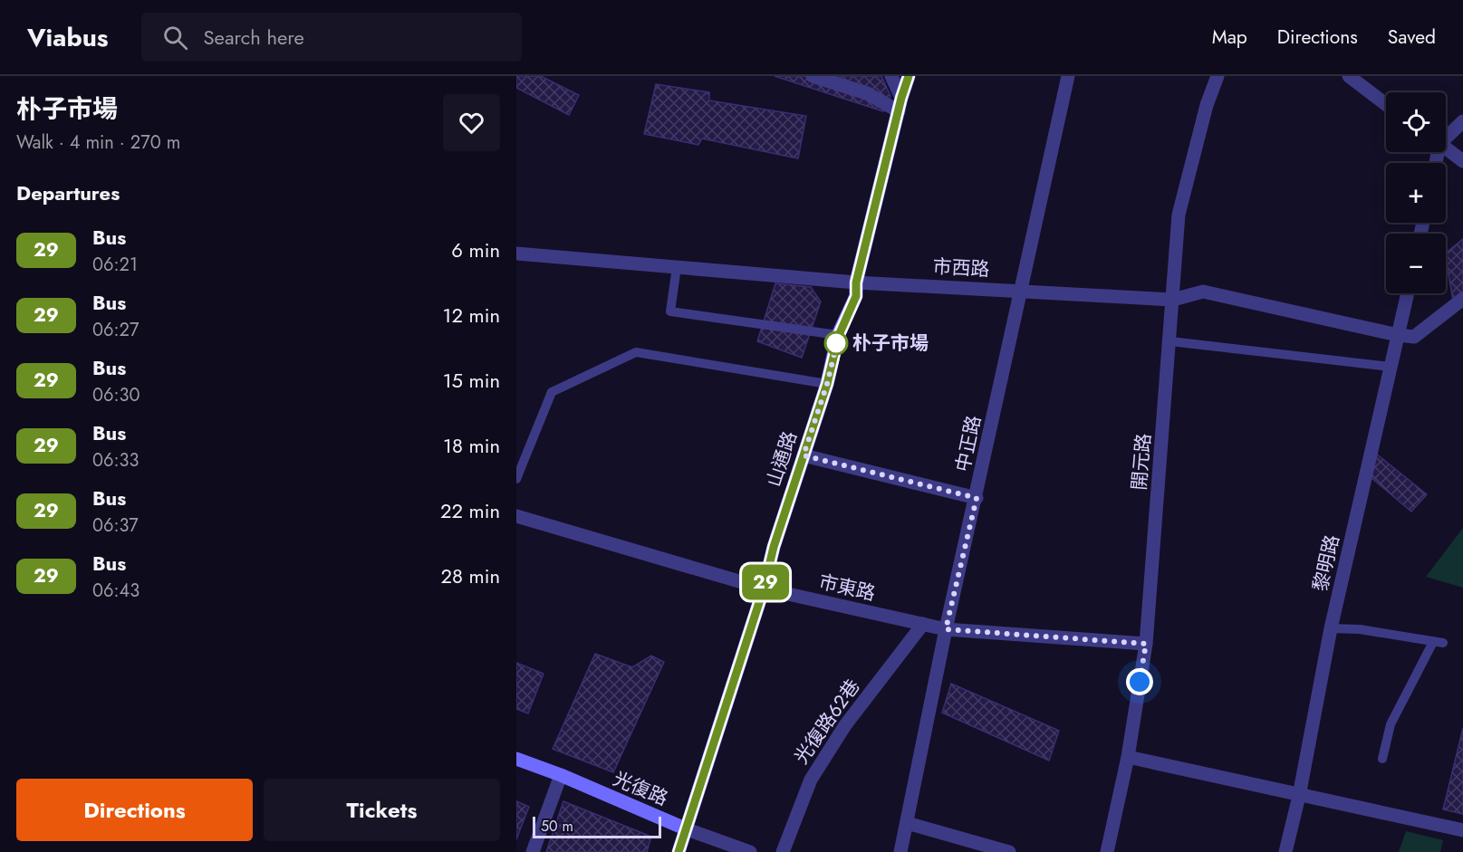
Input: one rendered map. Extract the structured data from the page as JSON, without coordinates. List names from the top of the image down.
{
  "streets": {
    "main road": ["山通路", "光復路"],
    "street": [
      "市西路",
      "中正路",
      "開元路",
      "黎明路",
      "市東路",
      "光復路62巷"
    ]
  },
  "crossings": [
    ["市西路", "中正路"],
    ["市西路", "山通路"],
    ["市西路", "開元路"],
    ["市西路", "黎明路"],
    ["中正路", "市東路"],
    ["山通路", "市東路"],
    ["山通路", "光復路"],
    ["開元路", "市東路"],
    ["市東路", "光復路62巷"]
  ],
  "places": ["朴子市場"],
  "lines": ["bus line 29"],
  "scale_bar": "50 m",
  "page": {
    "header": "Viabus",
    "search": "Search here",
    "nav": ["Map", "Directions", "Saved"],
    "heading": [
      ["朴子市場", "Walk · 4 min · 270 m"],
      "Departures"
    ],
    "on_map": "29",
    "map_buttons": ["+", "−"],
    "list": [
      {
        "mark": "29",
        "name": "Bus",
        "note": "06:21",
        "value": "6 min"
      },
      {
        "mark": "29",
        "name": "Bus",
        "note": "06:27",
        "value": "12 min"
      },
      {
        "mark": "29",
        "name": "Bus",
        "note": "06:30",
        "value": "15 min"
      },
      {
        "mark": "29",
        "name": "Bus",
        "note": "06:33",
        "value": "18 min"
      },
      {
        "mark": "29",
        "name": "Bus",
        "note": "06:37",
        "value": "22 min"
      },
      {
        "mark": "29",
        "name": "Bus",
        "note": "06:43",
        "value": "28 min"
      }
    ],
    "buttons": ["Directions", "Tickets"],
    "scale": "50 m"
  }
}
